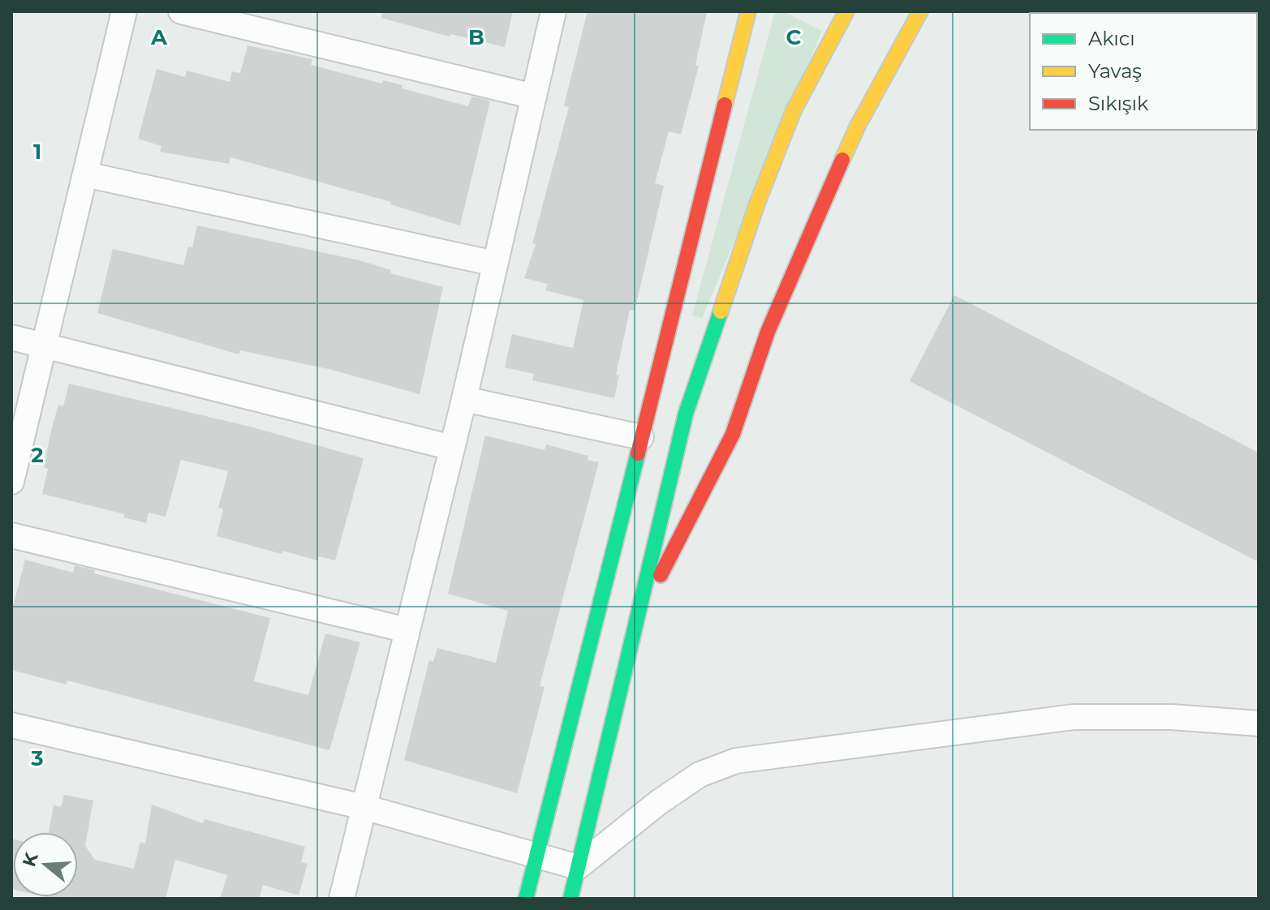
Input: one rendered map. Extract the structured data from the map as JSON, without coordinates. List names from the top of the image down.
{
  "legend": ["Akıcı", "Yavaş", "Sıkışık"],
  "north": "left",
  "grid": {
    "columns": ["A", "B", "C"],
    "rows": ["1", "2", "3"]
  }
}
